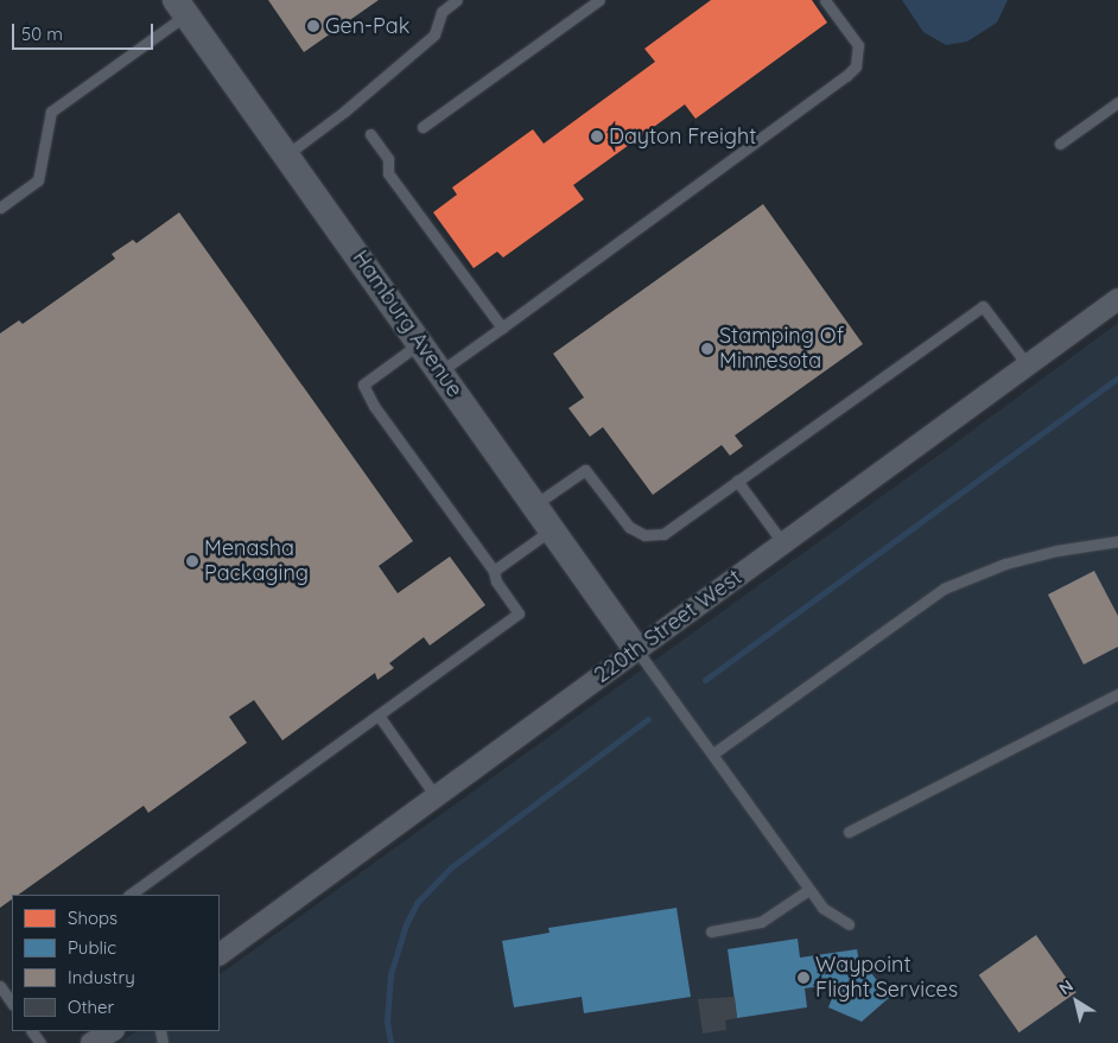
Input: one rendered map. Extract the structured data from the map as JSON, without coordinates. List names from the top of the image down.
{
  "streets": {
    "street": ["Hamburg Avenue", "220th Street West"]
  },
  "crossings": [
    ["Hamburg Avenue", "220th Street West"]
  ],
  "places": [
    "Gen-Pak",
    "Dayton Freight",
    "Stamping Of Minnesota",
    "Menasha Packaging",
    "Waypoint Flight Services"
  ],
  "legend": [
    "Shops",
    "Public",
    "Industry",
    "Other"
  ],
  "scale_bar": "50 m",
  "north": "top left"
}
